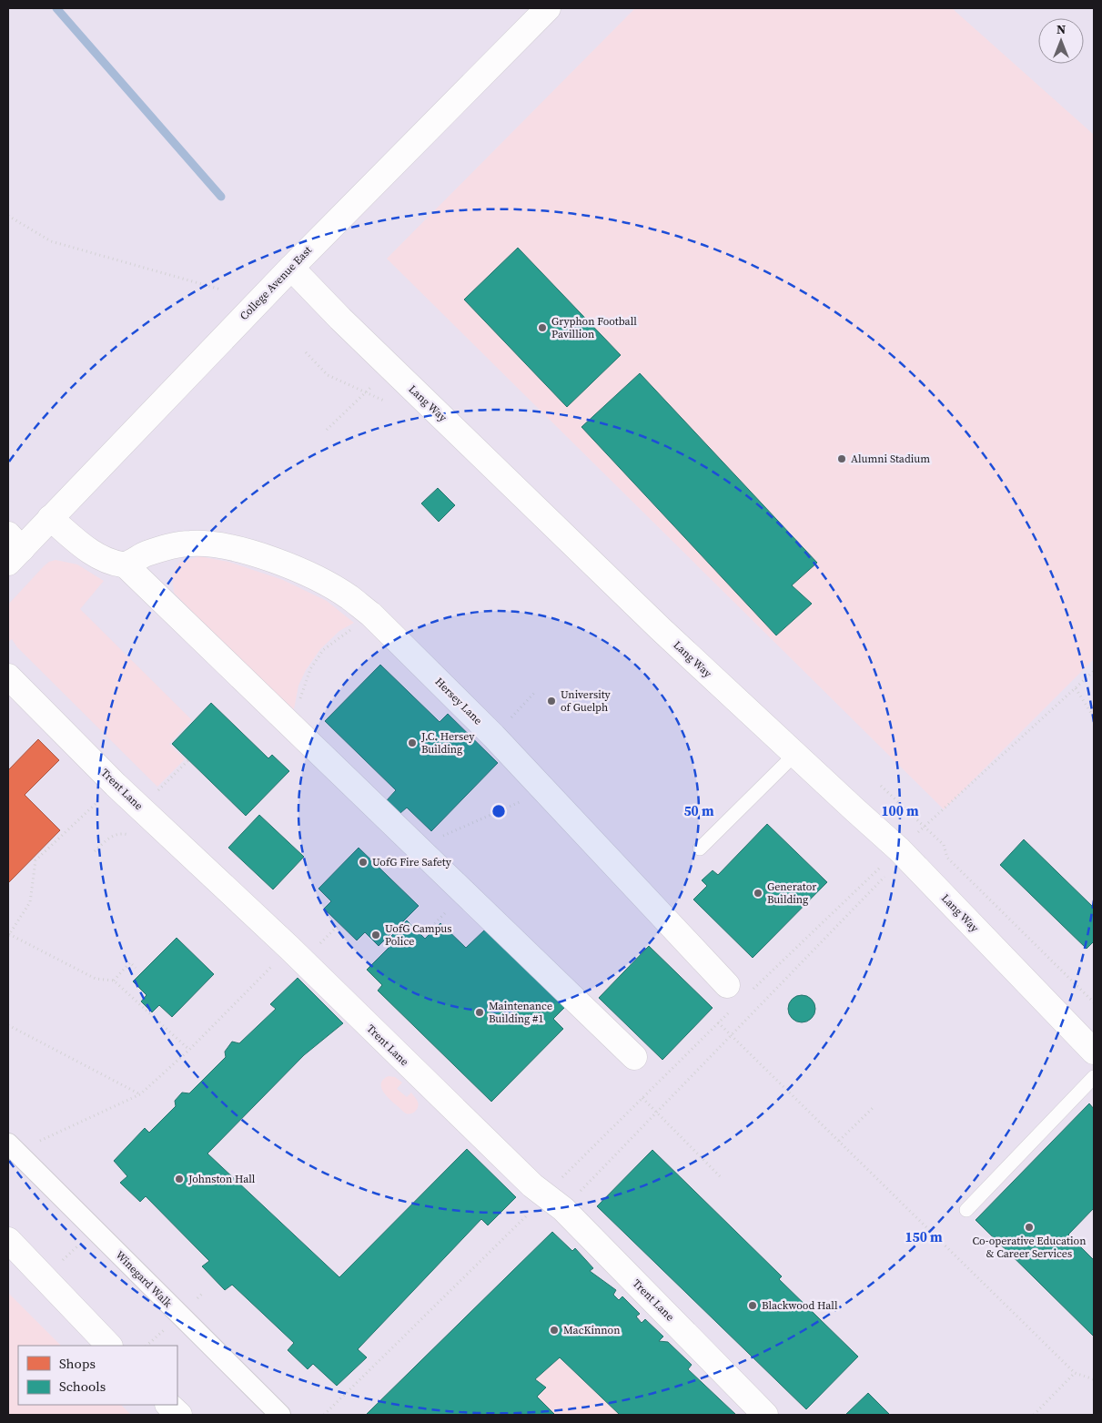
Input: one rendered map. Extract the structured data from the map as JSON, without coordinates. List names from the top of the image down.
{
  "streets": {
    "street": [
      "College Avenue East",
      "Lang Way",
      "Hersey Lane",
      "Trent Lane",
      "Winegard Walk"
    ]
  },
  "crossings": [
    ["College Avenue East", "Lang Way"]
  ],
  "places": [
    "Gryphon Football Pavillion",
    "Alumni Stadium",
    "University of Guelph",
    "J.C. Hersey Building",
    "UofG Fire Safety",
    "Generator Building",
    "UofG Campus Police",
    "Maintenance Building #1",
    "Johnston Hall",
    "Co-operative Education & Career Services",
    "Blackwood Hall",
    "MacKinnon"
  ],
  "legend": ["Shops", "Schools"],
  "north": "top",
  "rings": ["50 m", "100 m", "150 m"]
}
